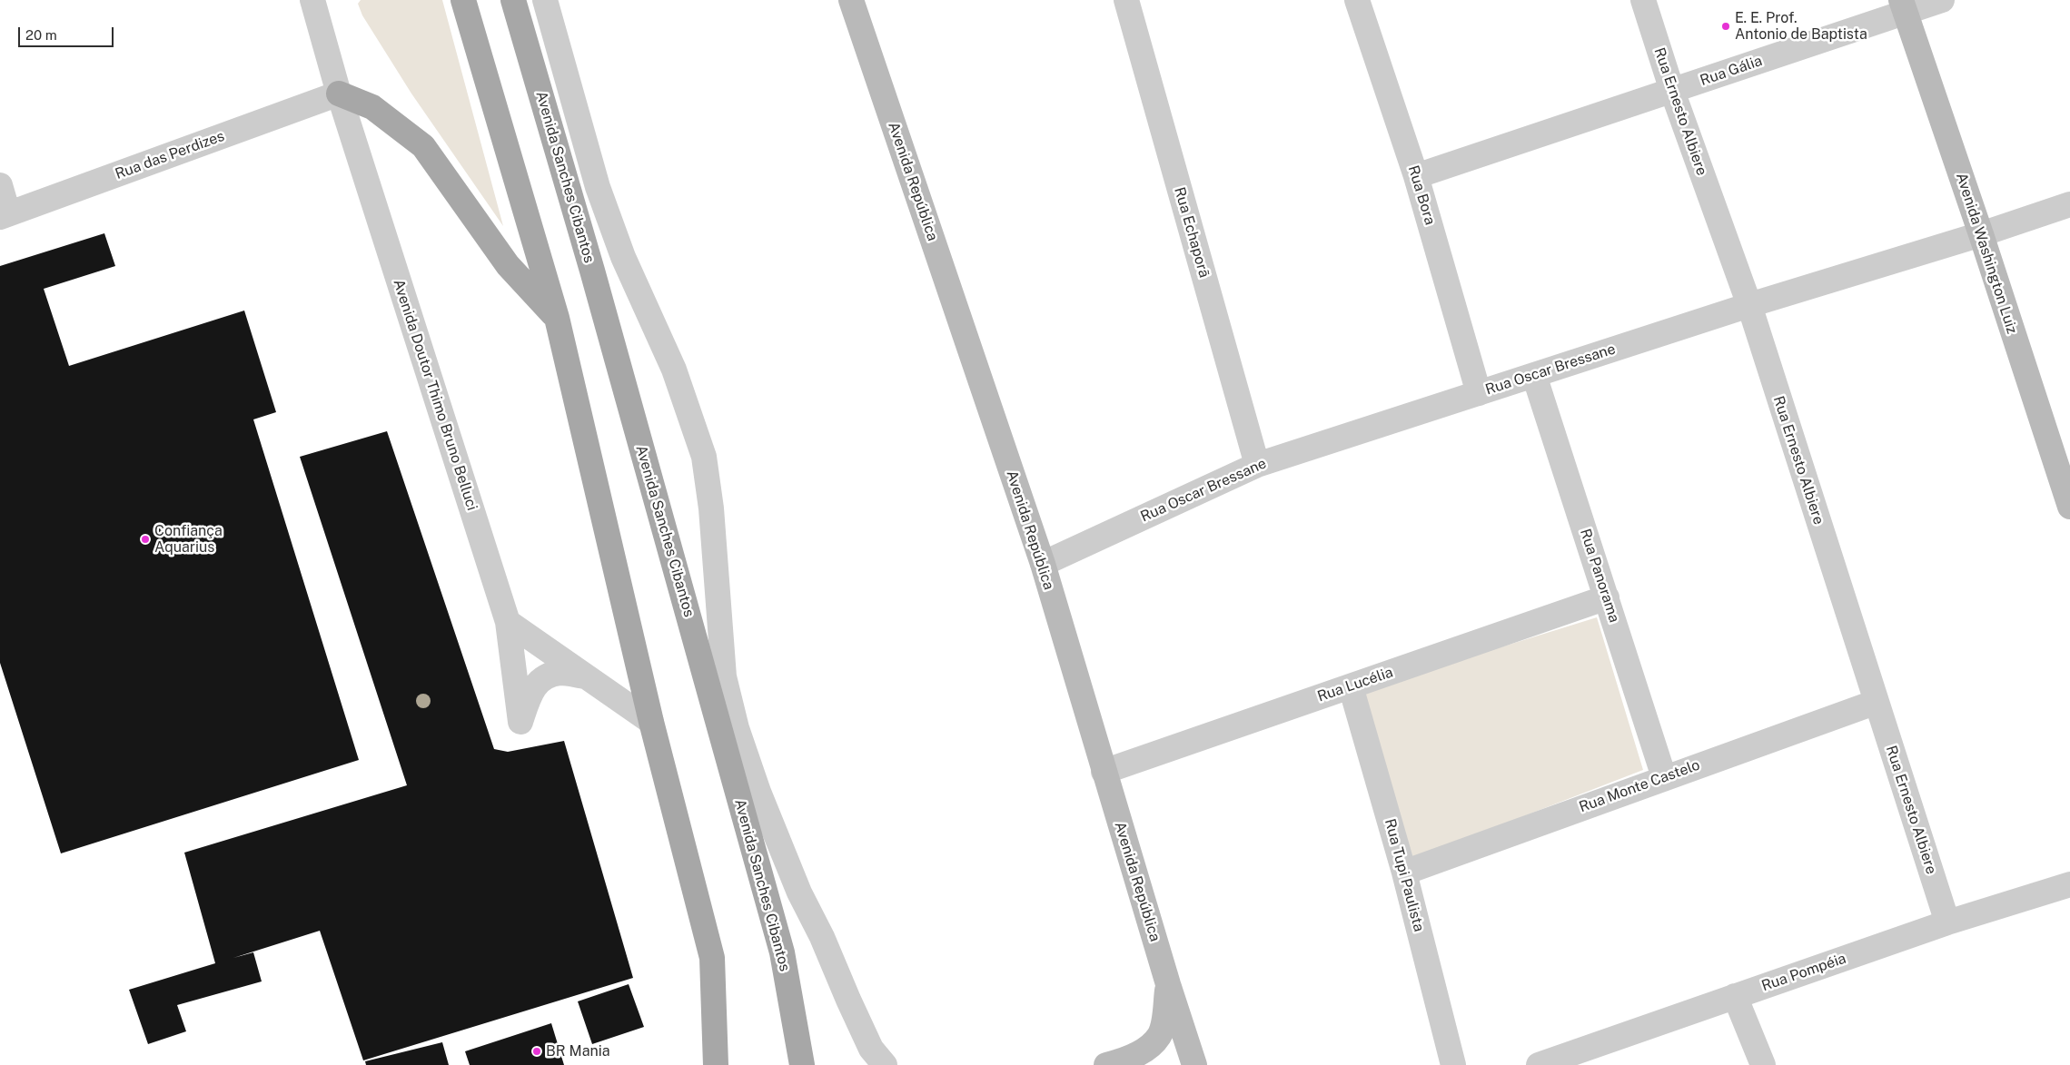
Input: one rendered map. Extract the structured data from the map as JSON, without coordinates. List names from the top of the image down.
{
  "streets": {
    "main road": ["Avenida Sanches Cibantos", "Avenida República", "Avenida Washington Luiz"],
    "street": [
      "Rua Gália",
      "Rua Ernesto Albiere",
      "Rua das Perdizes",
      "Rua Bora",
      "Rua Echaporã",
      "Rua Oscar Bressane",
      "Avenida Doutor Thimo Bruno Belluci",
      "Rua Panorama",
      "Rua Lucélia",
      "Rua Monte Castelo",
      "Rua Tupi Paulista",
      "Rua Pompéia"
    ]
  },
  "crossings": [
    ["Rua Gália", "Rua Ernesto Albiere"],
    ["Rua Gália", "Rua Bora"],
    ["Rua Gália", "Avenida Washington Luiz"],
    ["Rua Ernesto Albiere", "Rua Oscar Bressane"],
    ["Rua Ernesto Albiere", "Rua Monte Castelo"],
    ["Rua Ernesto Albiere", "Rua Pompéia"],
    ["Rua das Perdizes", "Avenida Doutor Thimo Bruno Belluci"],
    ["Avenida República", "Rua Oscar Bressane"],
    ["Avenida República", "Rua Lucélia"],
    ["Rua Bora", "Rua Oscar Bressane"],
    ["Rua Echaporã", "Rua Oscar Bressane"],
    ["Avenida Washington Luiz", "Rua Oscar Bressane"],
    ["Rua Oscar Bressane", "Rua Panorama"],
    ["Rua Panorama", "Rua Lucélia"],
    ["Rua Panorama", "Rua Monte Castelo"],
    ["Rua Lucélia", "Rua Tupi Paulista"],
    ["Rua Monte Castelo", "Rua Tupi Paulista"]
  ],
  "places": ["E. E. Prof. Antonio de Baptista", "Confiança Aquarius", "BR Mania"],
  "scale_bar": "20 m"
}
